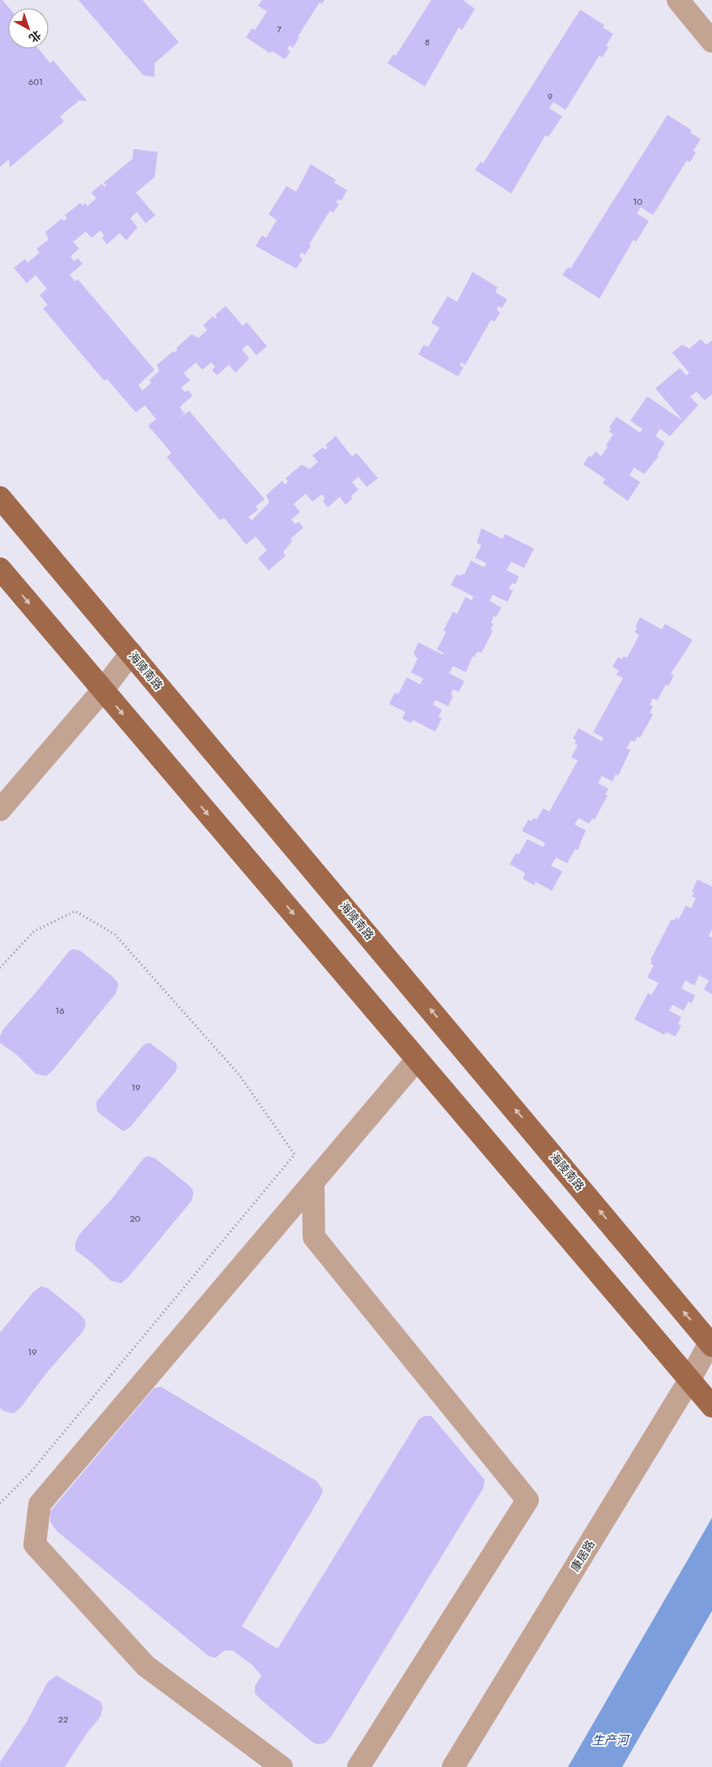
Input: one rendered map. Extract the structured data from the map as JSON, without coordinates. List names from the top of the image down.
{
  "streets": {
    "main road": ["海陵南路"],
    "street": ["康居路"]
  },
  "crossings": [
    ["海陵南路", "康居路"]
  ],
  "water": ["生产河"],
  "house_numbers": [
    "7",
    "8",
    "601",
    "9",
    "10",
    "16",
    "19",
    "20",
    "19",
    "22"
  ],
  "north": "bottom right"
}
